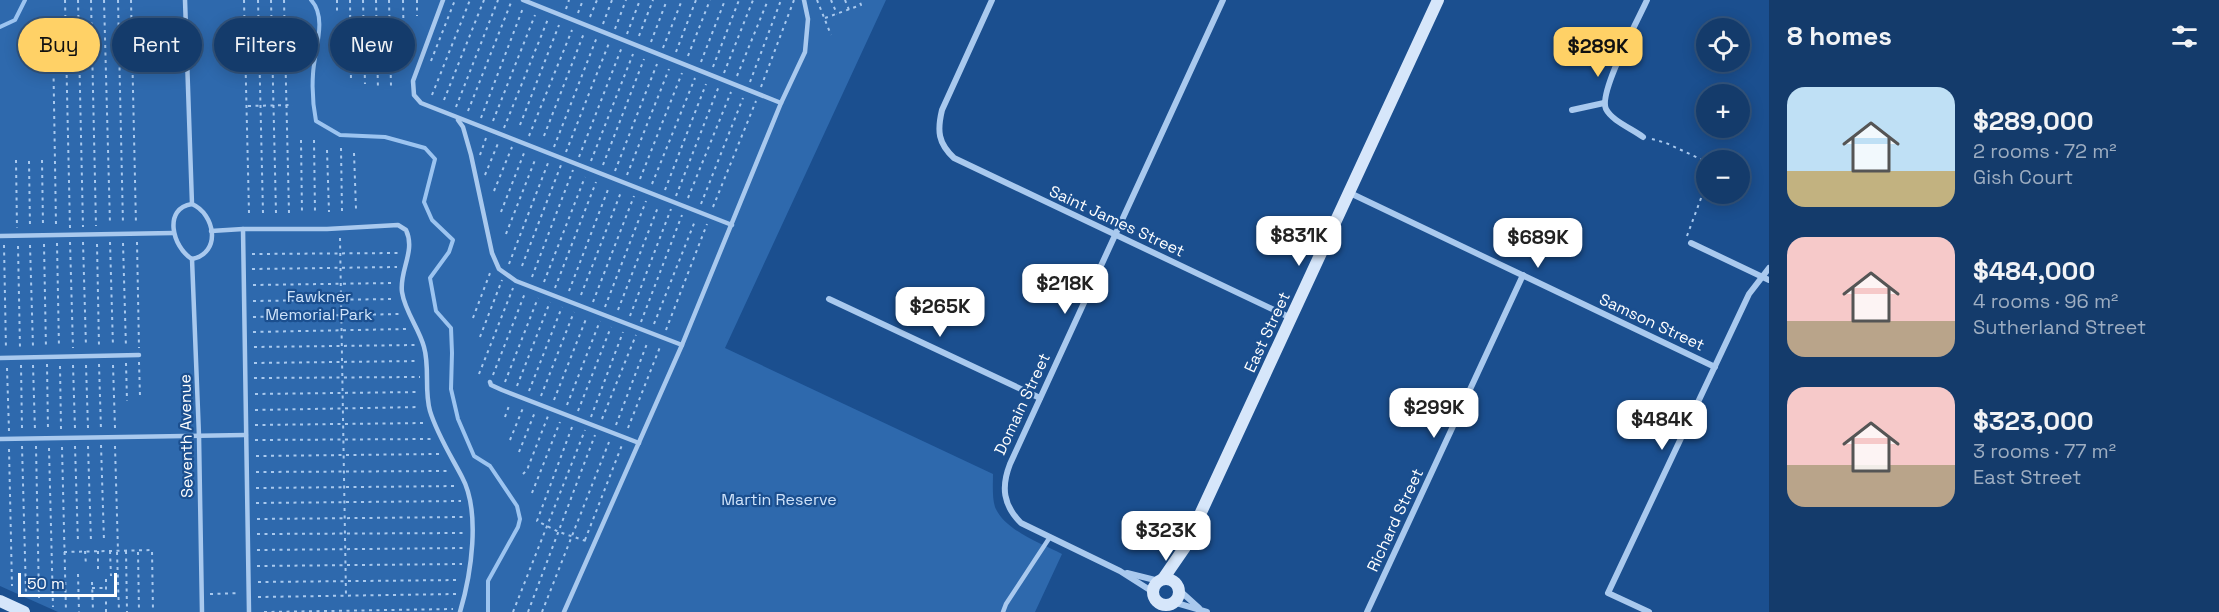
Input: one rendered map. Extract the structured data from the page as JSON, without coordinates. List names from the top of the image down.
{
  "streets": {
    "street": [
      "Saint James Street",
      "Samson Street",
      "East Street",
      "Domain Street",
      "Richard Street"
    ],
    "lane": ["Seventh Avenue"]
  },
  "crossings": [
    ["Saint James Street", "East Street"],
    ["Saint James Street", "Domain Street"],
    ["Samson Street", "East Street"],
    ["Samson Street", "Richard Street"],
    ["East Street", "Domain Street"]
  ],
  "parks": ["Fawkner Memorial Park", "Martin Reserve"],
  "scale_bar": "50 m",
  "page": {
    "heading": "8 homes",
    "map_buttons": ["+", "−"],
    "chip": [
      "Buy",
      "Rent",
      "Filters",
      "New"
    ],
    "price": [
      "$289K",
      "$831K",
      "$689K",
      "$218K",
      "$265K",
      "$299K",
      "$484K",
      "$323K"
    ],
    "list": [
      {
        "name": "$289,000",
        "note": "2 rooms · 72 m² · Gish Court"
      },
      {
        "name": "$484,000",
        "note": "4 rooms · 96 m² · Sutherland Street"
      },
      {
        "name": "$323,000",
        "note": "3 rooms · 77 m² · East Street"
      }
    ],
    "scale": "50 m"
  }
}
